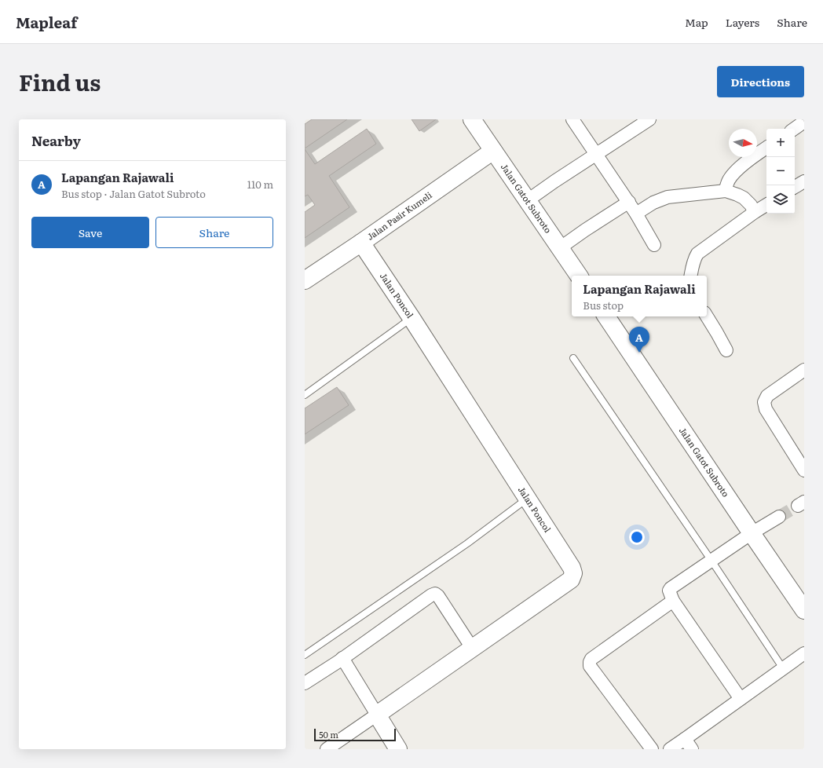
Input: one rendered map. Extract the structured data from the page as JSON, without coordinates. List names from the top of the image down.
{
  "streets": {
    "street": ["Jalan Gatot Subroto", "Jalan Pasir Kumeli", "Jalan Poncol"]
  },
  "crossings": [
    ["Jalan Gatot Subroto", "Jalan Pasir Kumeli"],
    ["Jalan Pasir Kumeli", "Jalan Poncol"]
  ],
  "scale_bar": "50 m",
  "north": "right",
  "page": {
    "header": "Mapleaf",
    "nav": ["Map", "Layers", "Share"],
    "title": "Find us",
    "buttons": [
      "Directions",
      ["Save", "Share"]
    ],
    "heading": "Nearby",
    "map_buttons": ["+", "−"],
    "list": [
      {
        "mark": "A",
        "name": "Lapangan Rajawali",
        "note": "Bus stop · Jalan Gatot Subroto",
        "value": "110 m"
      }
    ],
    "popup": ["Lapangan Rajawali", "Bus stop"],
    "pins": "A",
    "scale": "50 m"
  }
}
